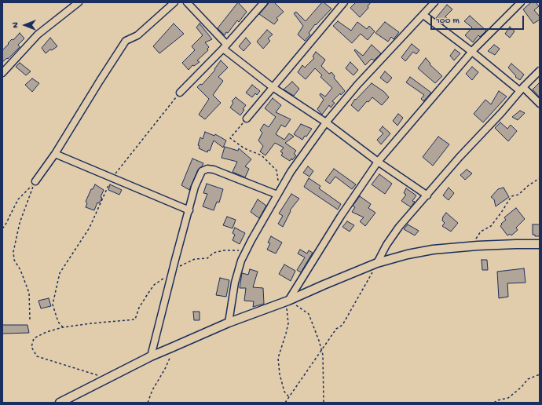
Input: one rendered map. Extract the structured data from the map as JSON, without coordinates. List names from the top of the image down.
{
  "scale_bar": "100 m",
  "north": "left"
}
